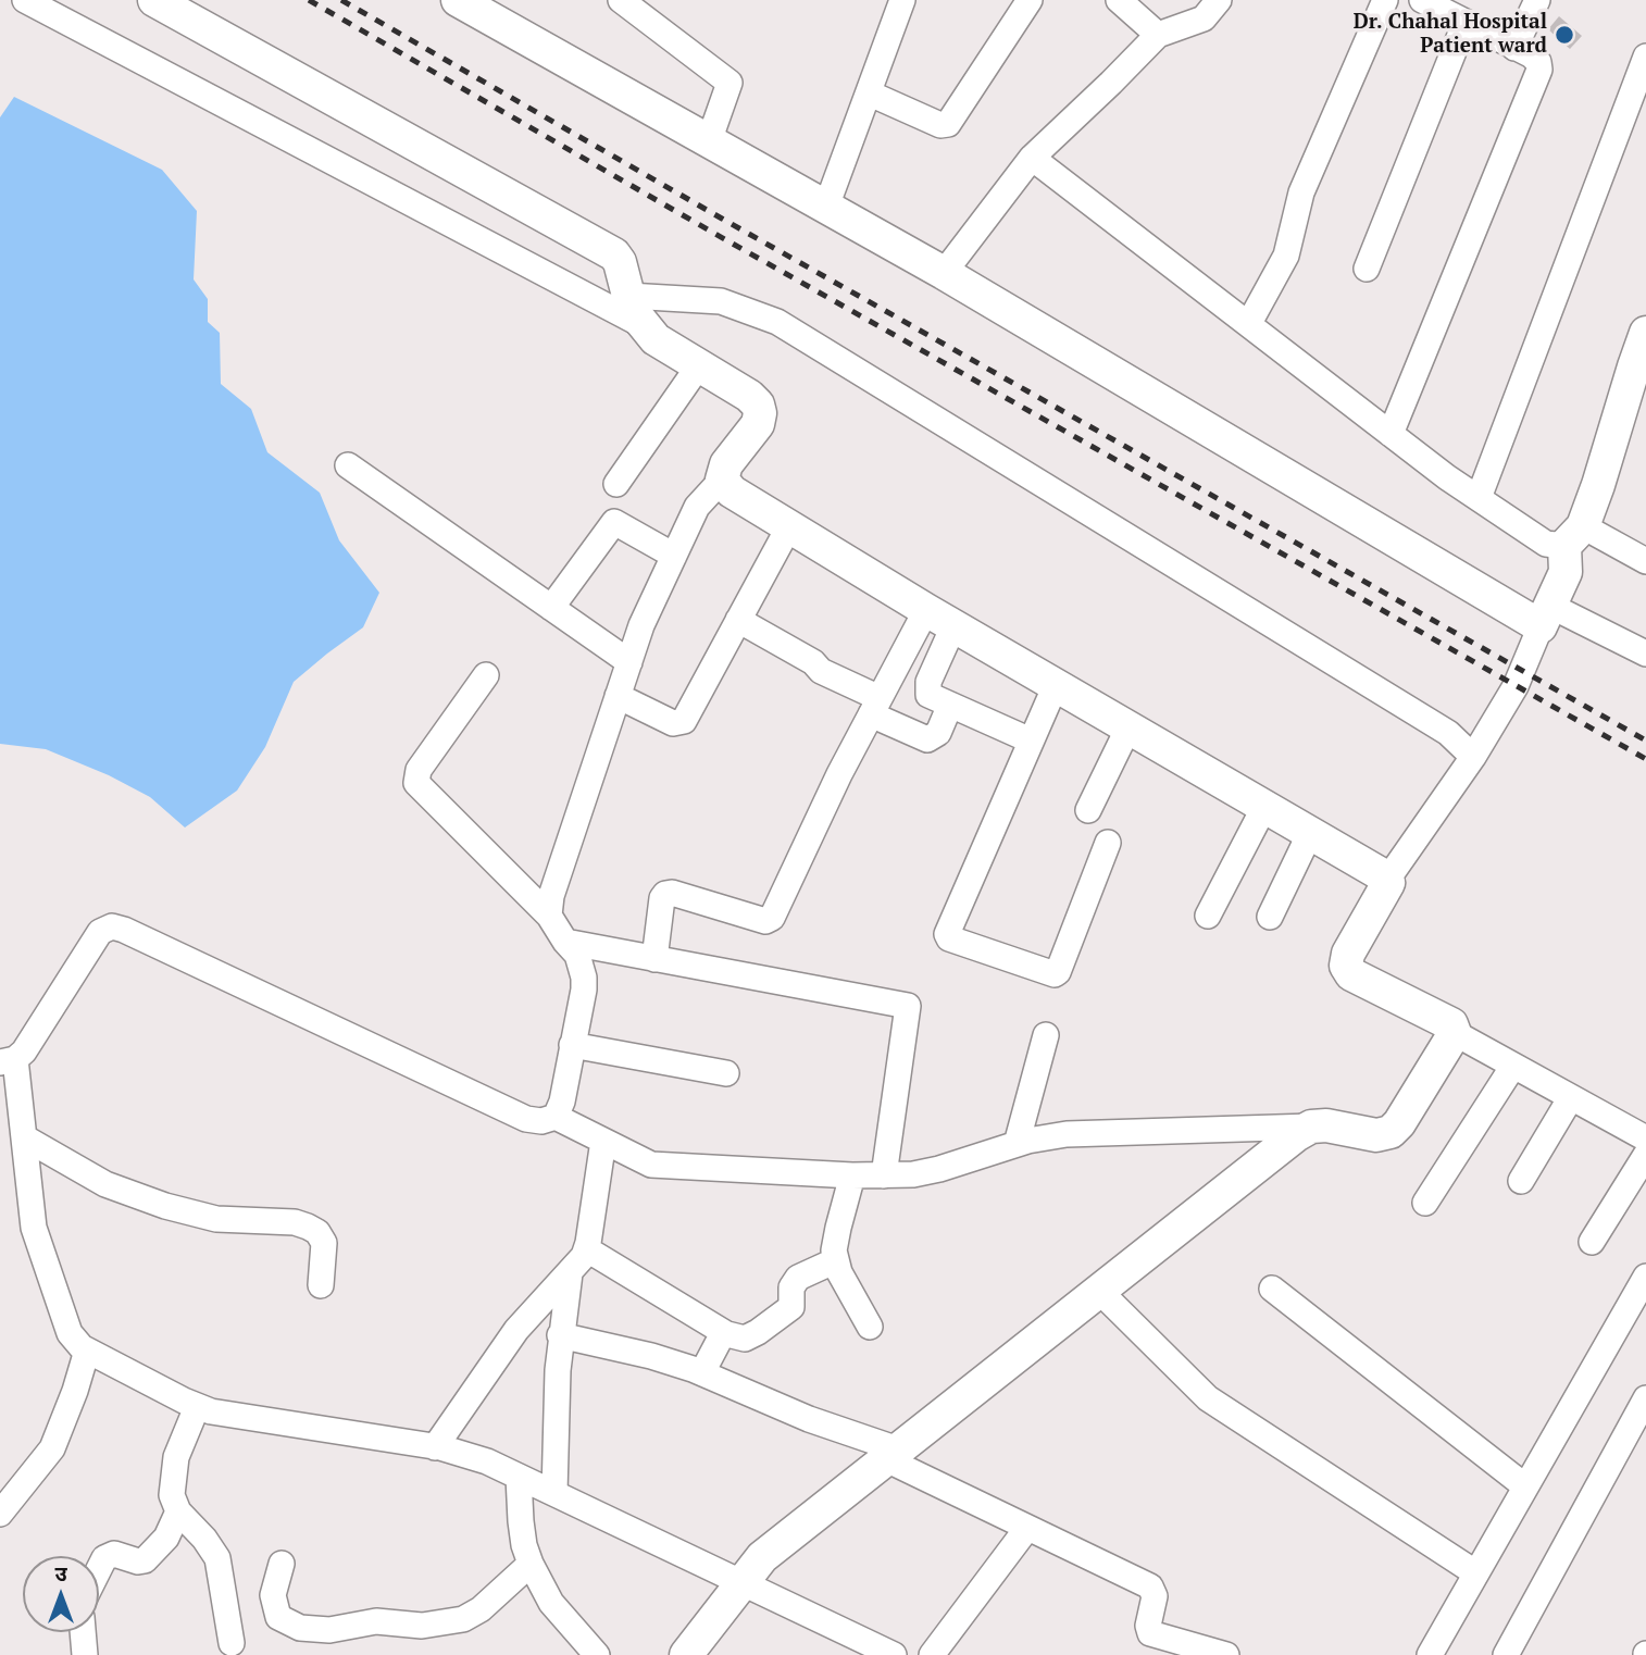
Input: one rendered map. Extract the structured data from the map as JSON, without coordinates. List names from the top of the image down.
{
  "places": ["Dr. Chahal Hospital Patient ward"],
  "north": "top"
}
